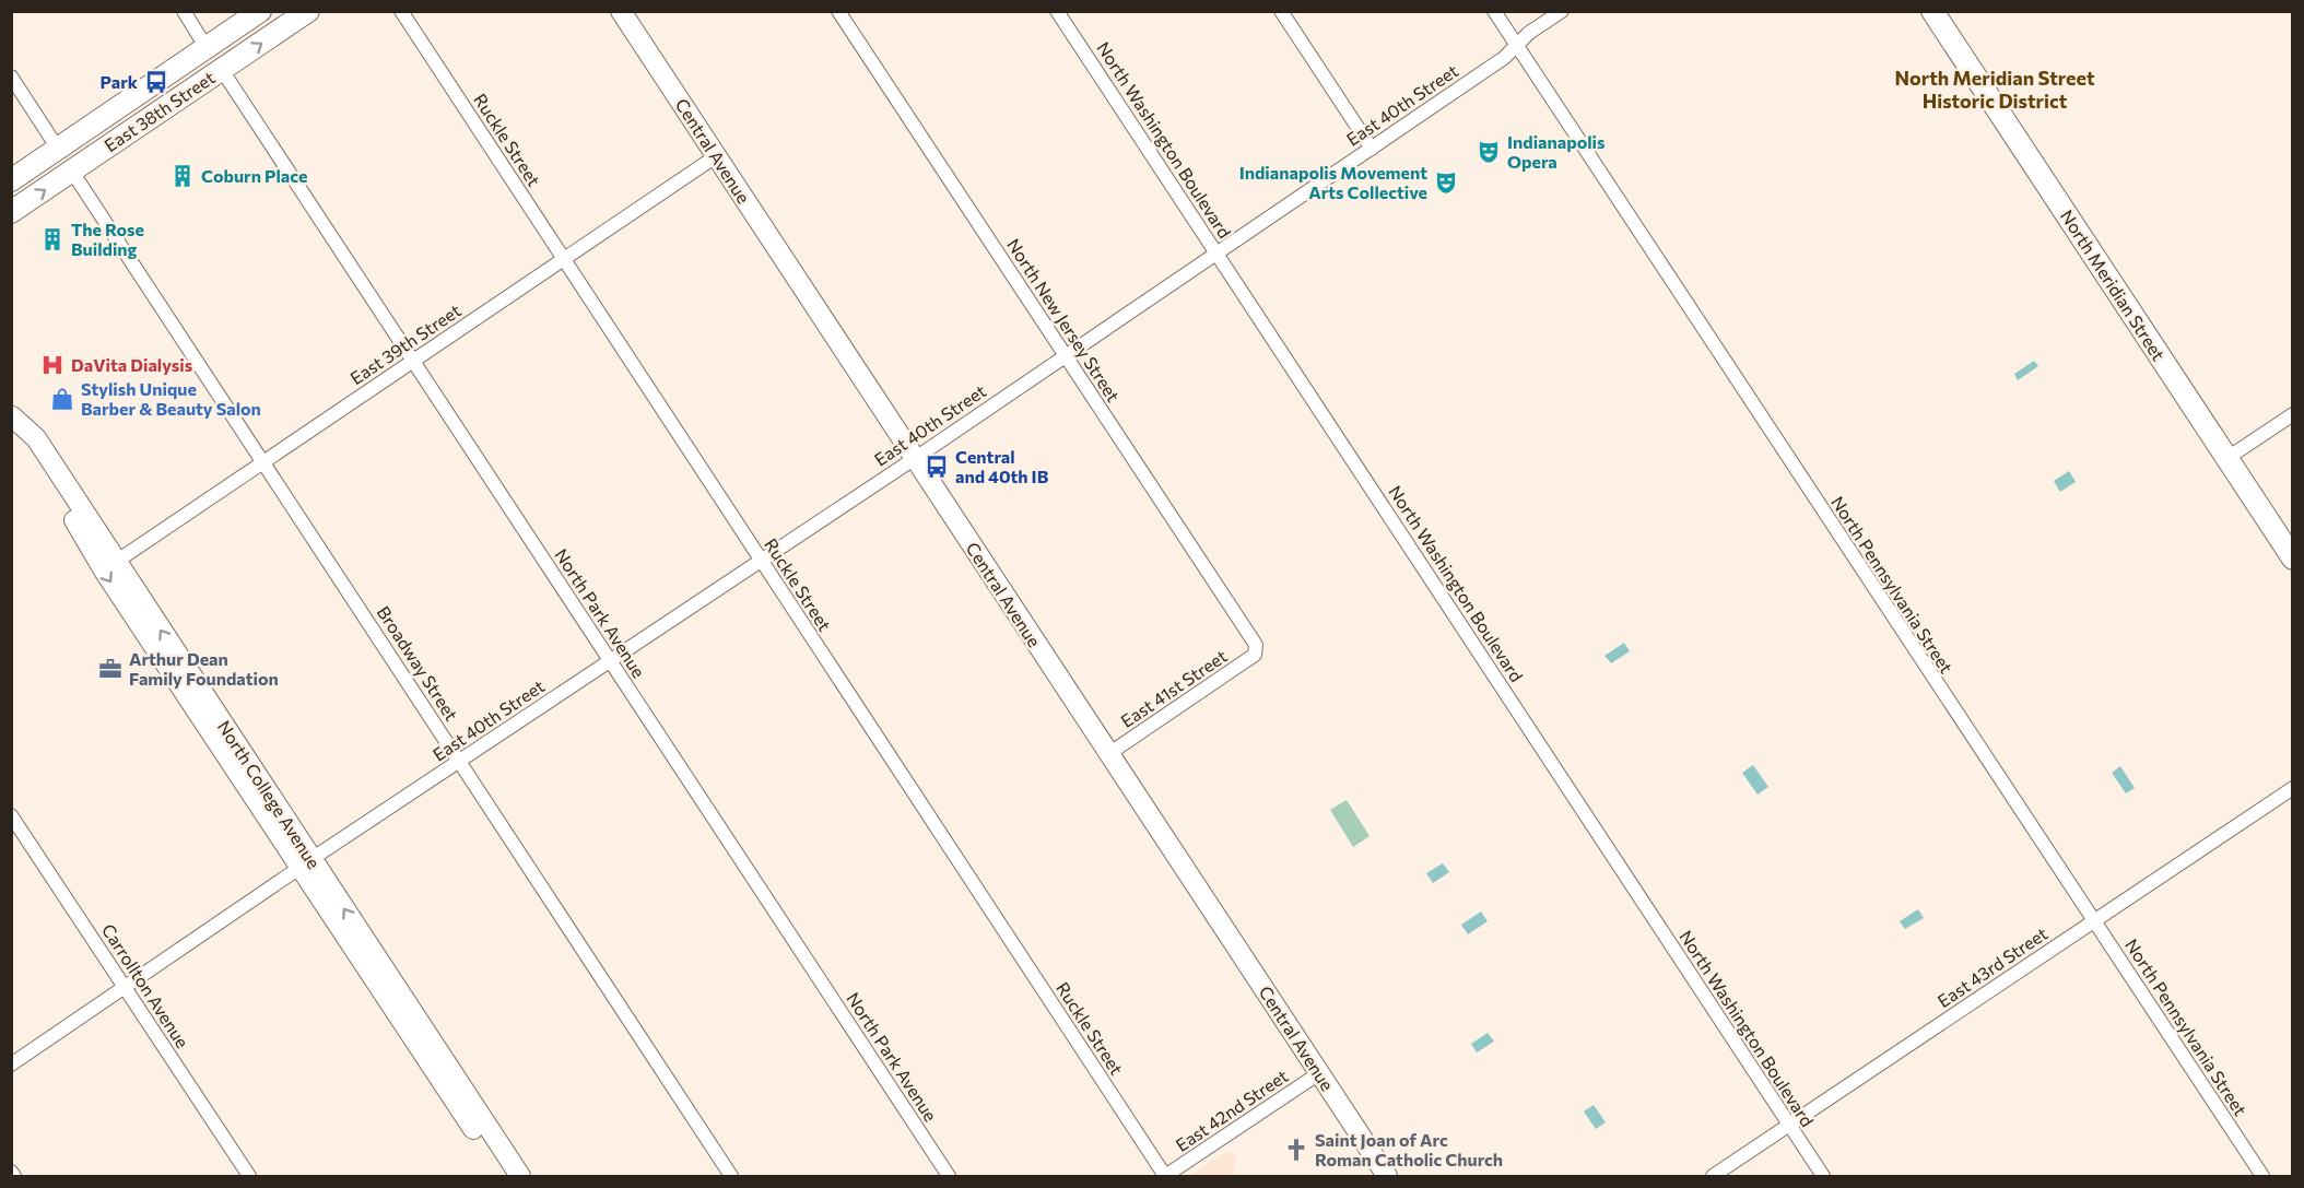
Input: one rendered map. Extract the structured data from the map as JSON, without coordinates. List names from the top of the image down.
{
  "streets": {
    "main road": [
      "East 38th Street",
      "Central Avenue",
      "North Meridian Street",
      "North College Avenue"
    ],
    "street": [
      "East 40th Street",
      "Ruckle Street",
      "North Washington Boulevard",
      "North New Jersey Street",
      "East 39th Street",
      "North Pennsylvania Street",
      "North Park Avenue",
      "Broadway Street",
      "East 41st Street",
      "East 43rd Street",
      "Carrollton Avenue",
      "East 42nd Street"
    ]
  },
  "crossings": [
    ["East 40th Street", "Ruckle Street"],
    ["East 40th Street", "North Washington Boulevard"],
    ["East 40th Street", "Central Avenue"],
    ["East 40th Street", "North New Jersey Street"],
    ["East 40th Street", "North Pennsylvania Street"],
    ["East 40th Street", "North Park Avenue"],
    ["East 40th Street", "Broadway Street"],
    ["East 40th Street", "North College Avenue"],
    ["East 40th Street", "Carrollton Avenue"],
    ["East 38th Street", "North Park Avenue"],
    ["East 38th Street", "Broadway Street"],
    ["Ruckle Street", "East 39th Street"],
    ["Ruckle Street", "East 42nd Street"],
    ["North Washington Boulevard", "East 43rd Street"],
    ["Central Avenue", "East 39th Street"],
    ["Central Avenue", "East 41st Street"],
    ["Central Avenue", "East 42nd Street"],
    ["North New Jersey Street", "East 41st Street"],
    ["East 39th Street", "North Park Avenue"],
    ["East 39th Street", "Broadway Street"],
    ["East 39th Street", "North College Avenue"],
    ["North Pennsylvania Street", "East 43rd Street"]
  ],
  "districts": ["North Meridian Street Historic District"],
  "places": {
    "bus stop": ["Park", "Central and 40th IB"],
    "theatre": ["Indianapolis Opera", "Indianapolis Movement Arts Collective"],
    "building": ["Coburn Place", "The Rose Building"],
    "hospital": ["DaVita Dialysis"],
    "shop": ["Stylish Unique Barber & Beauty Salon"],
    "office": ["Arthur Dean Family Foundation"],
    "church": ["Saint Joan of Arc Roman Catholic Church"]
  }
}
